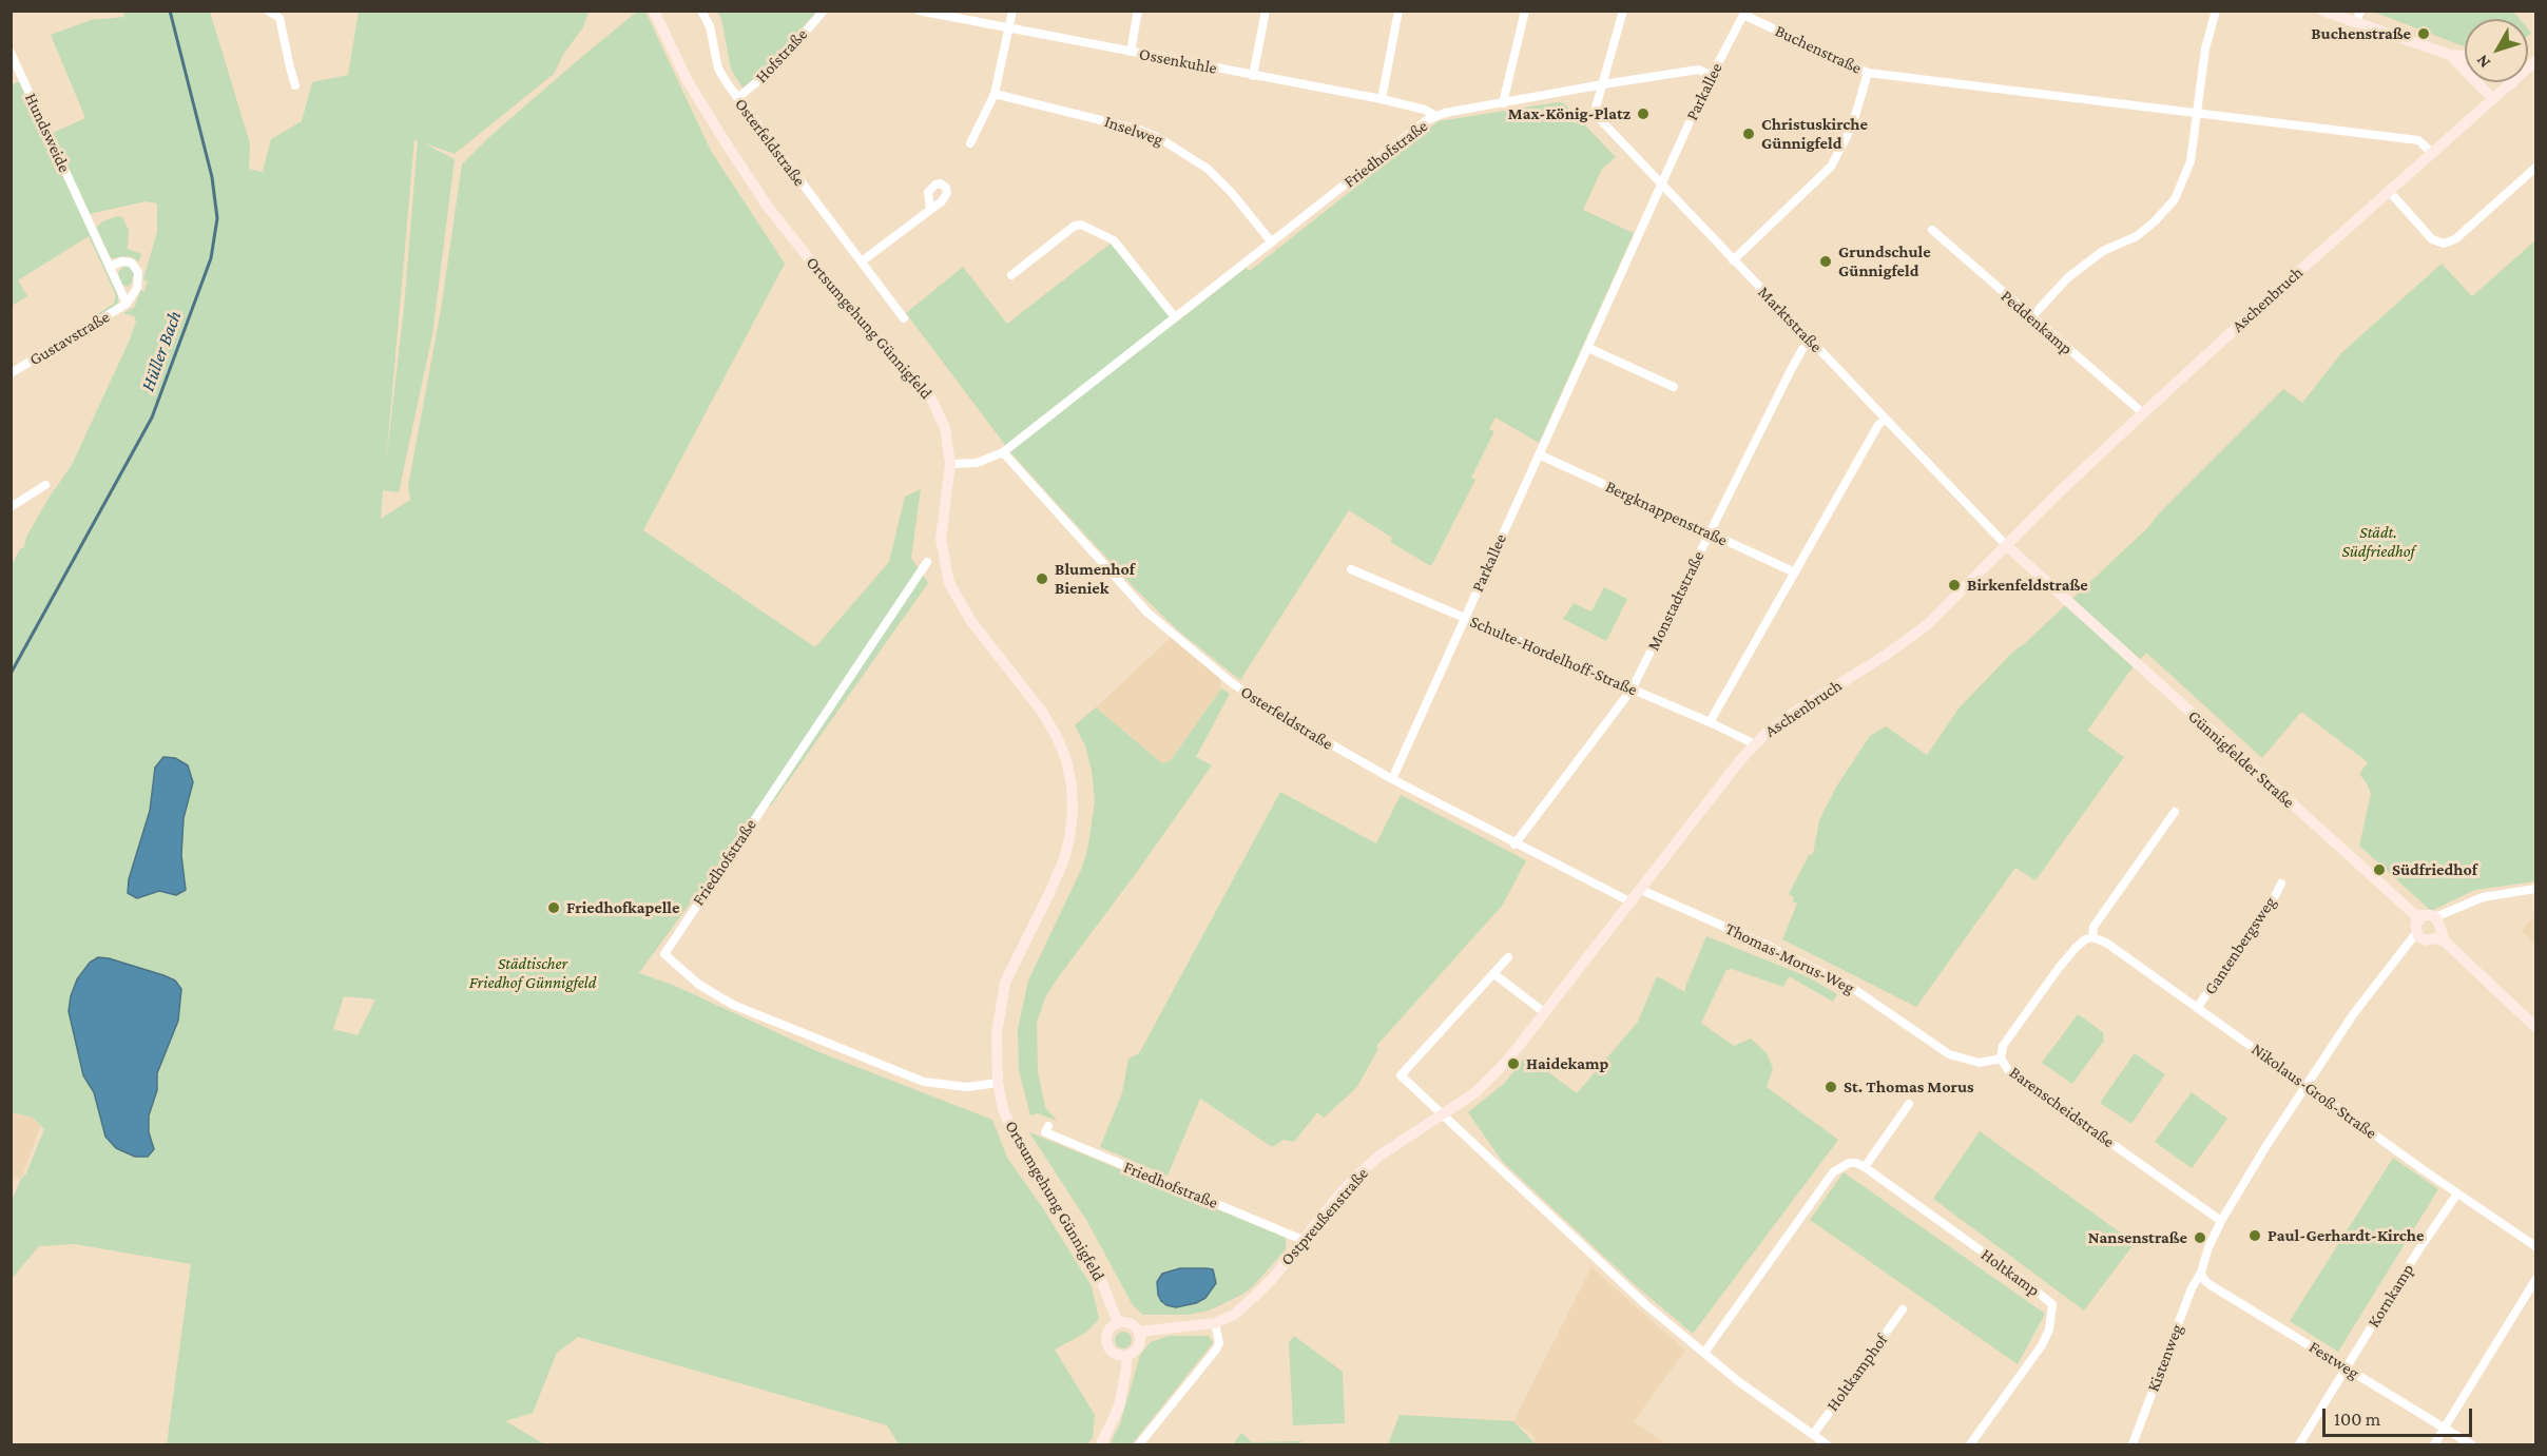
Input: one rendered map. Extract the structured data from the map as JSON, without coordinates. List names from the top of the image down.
{
  "streets": {
    "street": [
      "Buchenstraße",
      "Hofstraße",
      "Ossenkuhle",
      "Parkallee",
      "Inselweg",
      "Hundsweide",
      "Osterfeldstraße",
      "Friedhofstraße",
      "Aschenbruch",
      "Marktstraße",
      "Peddenkamp",
      "Ortsumgehung Günnigfeld",
      "Gustavstraße",
      "Bergknappenstraße",
      "Monstadtstraße",
      "Schulte-Hordelhoff-Straße",
      "Günnigfelder Straße",
      "Gantenbergsweg",
      "Thomas-Morus-Weg",
      "Nikolaus-Groß-Straße",
      "Barenscheidstraße",
      "Ostpreußenstraße",
      "Holtkamp",
      "Kornkamp",
      "Kistenweg",
      "Festweg",
      "Holtkamphof"
    ]
  },
  "crossings": [
    ["Buchenstraße", "Parkallee"],
    ["Buchenstraße", "Aschenbruch"],
    ["Hofstraße", "Osterfeldstraße"],
    ["Ossenkuhle", "Friedhofstraße"],
    ["Parkallee", "Osterfeldstraße"],
    ["Parkallee", "Friedhofstraße"],
    ["Parkallee", "Marktstraße"],
    ["Parkallee", "Bergknappenstraße"],
    ["Parkallee", "Schulte-Hordelhoff-Straße"],
    ["Inselweg", "Friedhofstraße"],
    ["Hundsweide", "Gustavstraße"],
    ["Osterfeldstraße", "Friedhofstraße"],
    ["Osterfeldstraße", "Aschenbruch"],
    ["Osterfeldstraße", "Monstadtstraße"],
    ["Osterfeldstraße", "Ostpreußenstraße"],
    ["Friedhofstraße", "Marktstraße"],
    ["Friedhofstraße", "Ortsumgehung Günnigfeld"],
    ["Friedhofstraße", "Ostpreußenstraße"],
    ["Aschenbruch", "Marktstraße"],
    ["Aschenbruch", "Peddenkamp"],
    ["Aschenbruch", "Schulte-Hordelhoff-Straße"],
    ["Aschenbruch", "Günnigfelder Straße"],
    ["Aschenbruch", "Thomas-Morus-Weg"],
    ["Aschenbruch", "Ostpreußenstraße"],
    ["Marktstraße", "Monstadtstraße"],
    ["Marktstraße", "Günnigfelder Straße"],
    ["Ortsumgehung Günnigfeld", "Ostpreußenstraße"],
    ["Bergknappenstraße", "Monstadtstraße"],
    ["Monstadtstraße", "Schulte-Hordelhoff-Straße"],
    ["Gantenbergsweg", "Nikolaus-Groß-Straße"],
    ["Thomas-Morus-Weg", "Barenscheidstraße"],
    ["Nikolaus-Groß-Straße", "Barenscheidstraße"],
    ["Nikolaus-Groß-Straße", "Kornkamp"],
    ["Kornkamp", "Festweg"],
    ["Kistenweg", "Festweg"]
  ],
  "water": ["Hüller Bach"],
  "parks": ["Städt. Südfriedhof", "Städtischer Friedhof Günnigfeld"],
  "places": [
    "Buchenstraße",
    "Max-König-Platz",
    "Christuskirche Günnigfeld",
    "Grundschule Günnigfeld",
    "Blumenhof Bieniek",
    "Birkenfeldstraße",
    "Südfriedhof",
    "Friedhofkapelle",
    "Haidekamp",
    "St. Thomas Morus",
    "Paul-Gerhardt-Kirche",
    "Nansenstraße"
  ],
  "scale_bar": "100 m",
  "north": "bottom left"
}
